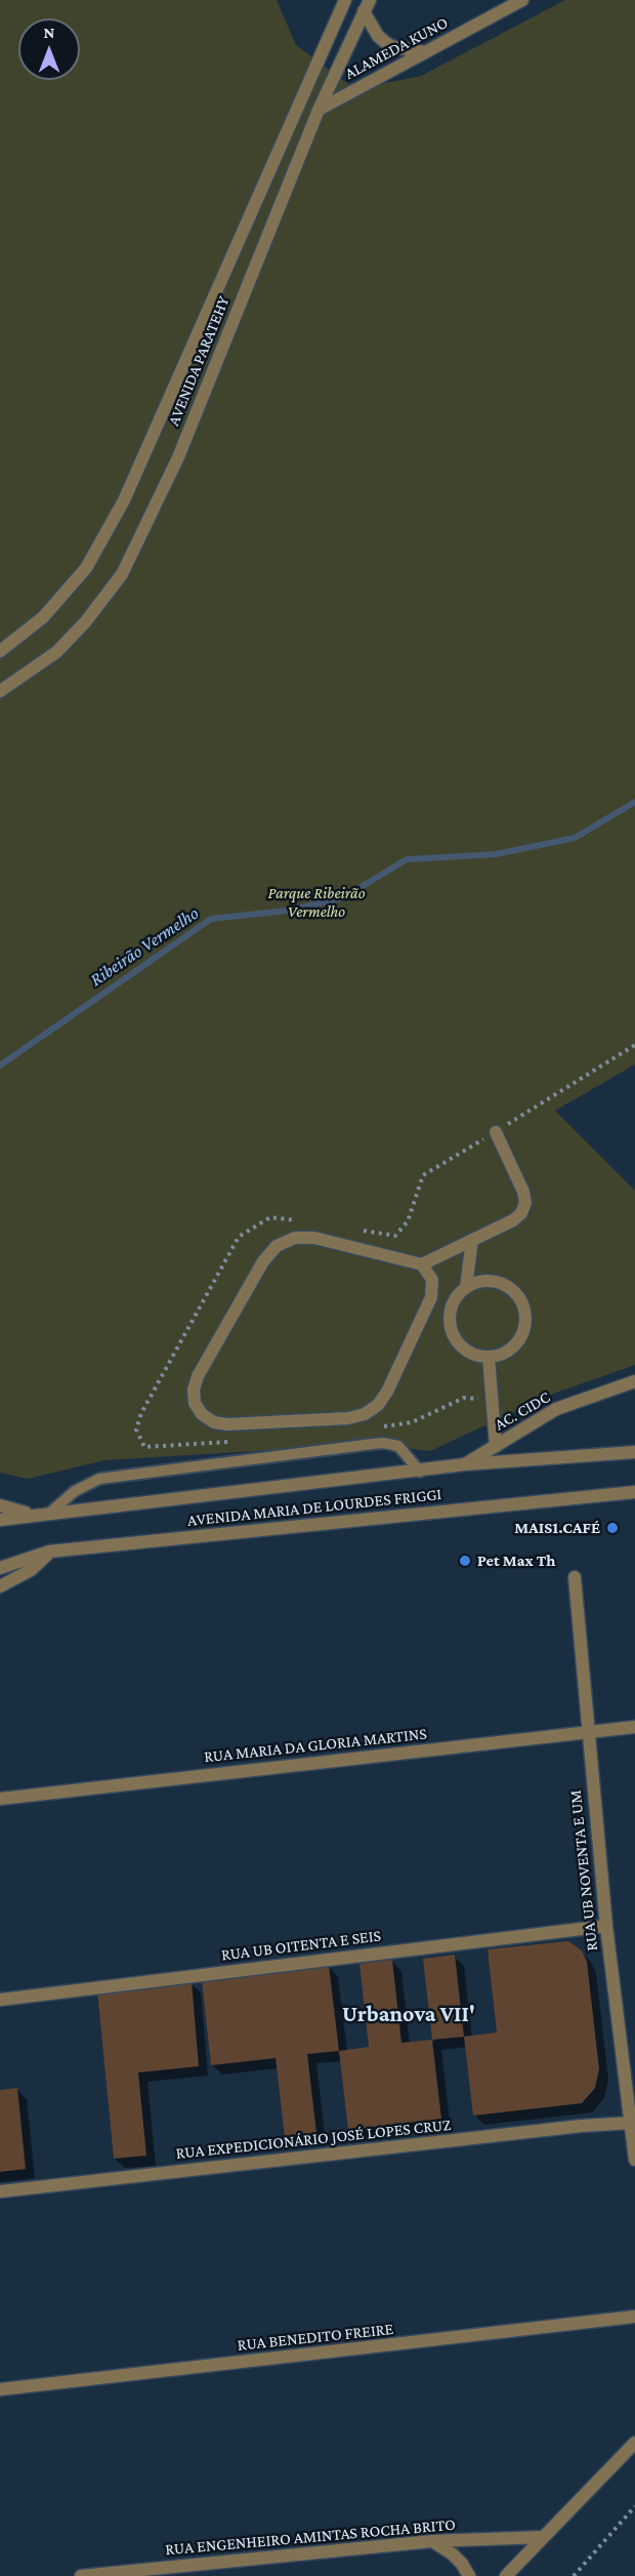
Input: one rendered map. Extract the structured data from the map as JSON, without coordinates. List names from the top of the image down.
{
  "streets": {
    "street": [
      "ALAMEDA KUNO",
      "AVENIDA PARATEHY",
      "AC. CIDC",
      "AVENIDA MARIA DE LOURDES FRIGGI",
      "RUA MARIA DA GLORIA MARTINS",
      "RUA UB NOVENTA E UM",
      "RUA UB OITENTA E SEIS",
      "RUA EXPEDICIONÁRIO JOSÉ LOPES CRUZ",
      "RUA BENEDITO FREIRE",
      "RUA ENGENHEIRO AMINTAS ROCHA BRITO"
    ]
  },
  "crossings": [
    ["ALAMEDA KUNO", "AVENIDA PARATEHY"],
    ["AC. CIDC", "AVENIDA MARIA DE LOURDES FRIGGI"],
    ["RUA MARIA DA GLORIA MARTINS", "RUA UB NOVENTA E UM"],
    ["RUA UB NOVENTA E UM", "RUA UB OITENTA E SEIS"],
    ["RUA UB NOVENTA E UM", "RUA EXPEDICIONÁRIO JOSÉ LOPES CRUZ"]
  ],
  "districts": ["Urbanova VII'"],
  "water": ["Ribeirão Vermelho"],
  "parks": ["Parque Ribeirão Vermelho"],
  "places": ["MAIS1.CAFÉ", "Pet Max Th"],
  "north": "top"
}
